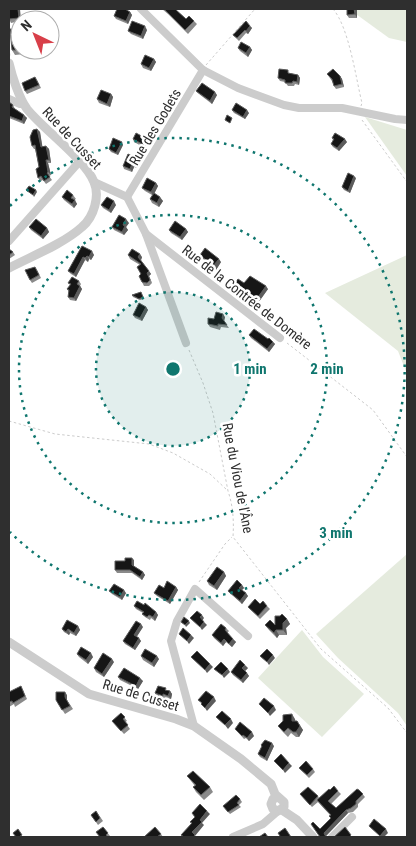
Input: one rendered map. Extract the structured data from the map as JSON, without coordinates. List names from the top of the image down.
{
  "streets": {
    "street": ["Rue des Godets", "Rue de Cusset", "Rue de la Contrée de Domère"],
    "path": ["Rue du Viou de l'Âne"]
  },
  "crossings": [
    ["Rue des Godets", "Rue de la Contrée de Domère"]
  ],
  "north": "top left",
  "rings": ["1 min", "2 min", "3 min"]
}
